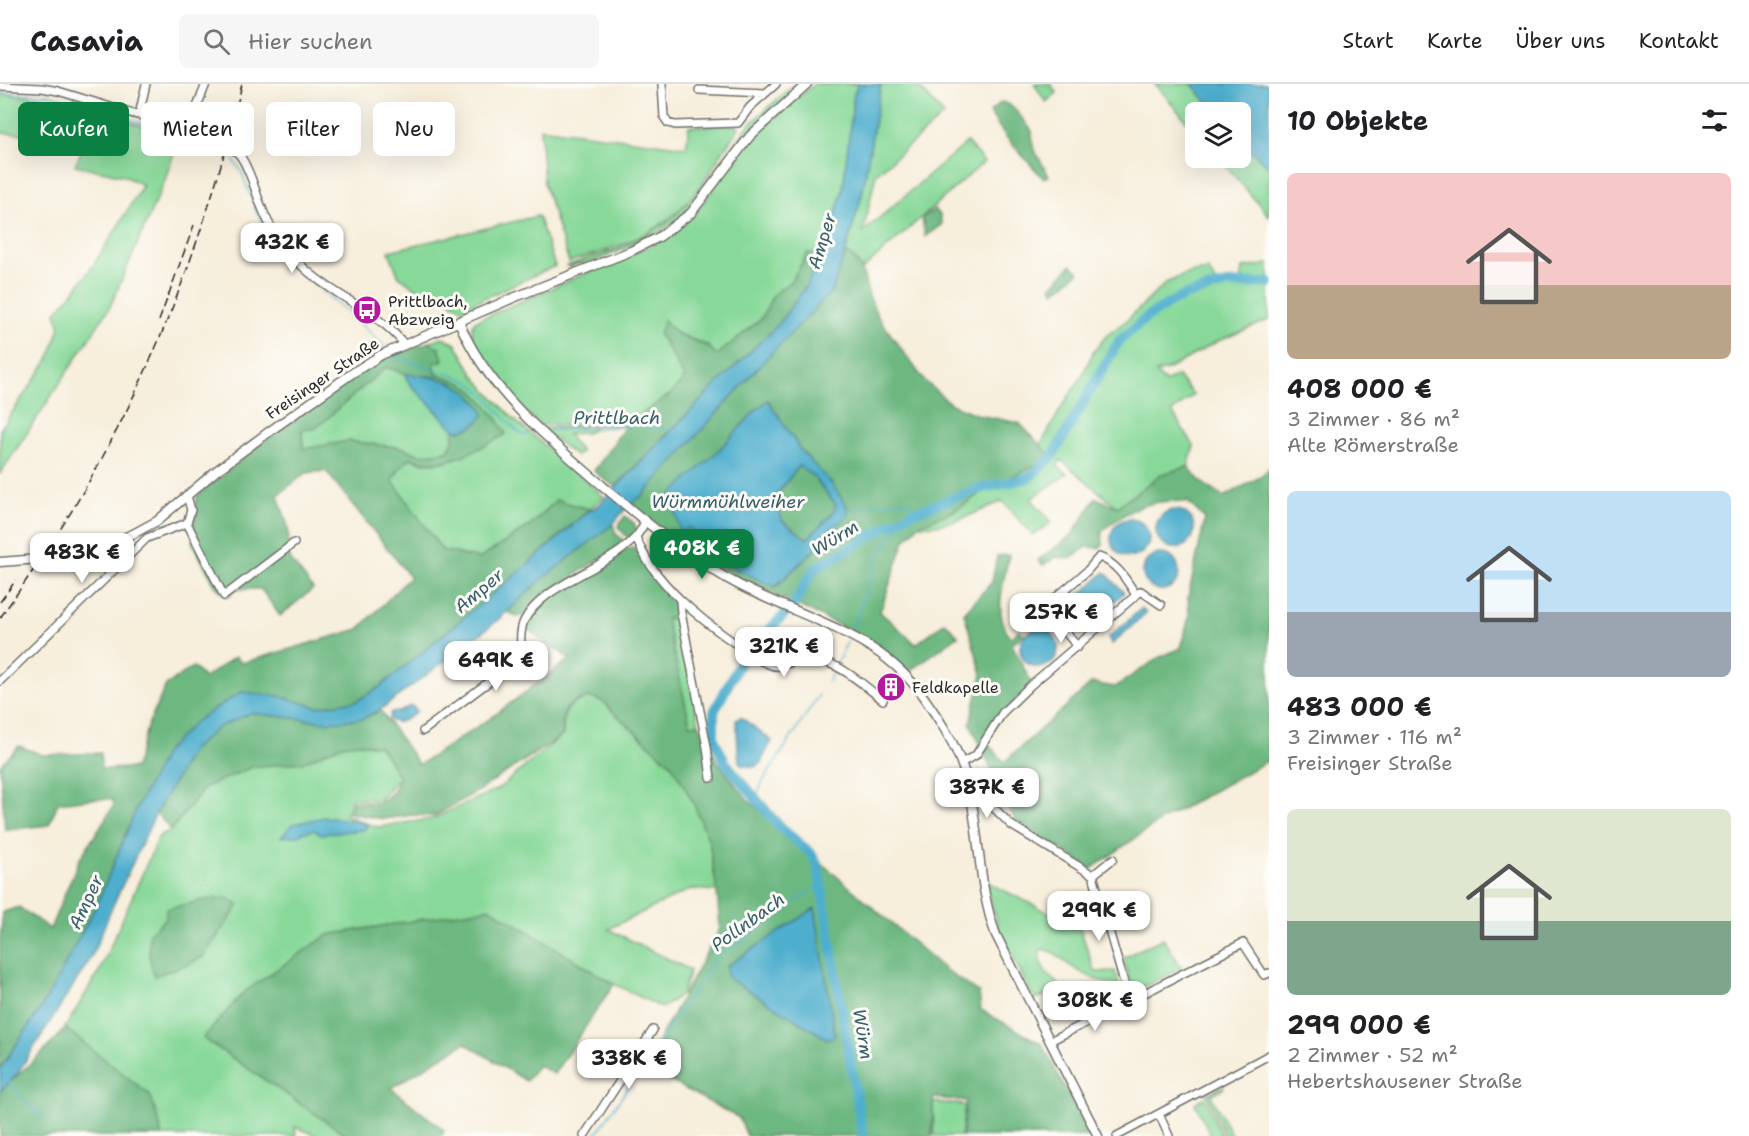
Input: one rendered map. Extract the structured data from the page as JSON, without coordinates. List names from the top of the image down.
{
  "streets": {
    "main road": ["Freisinger Straße"]
  },
  "water": [
    "Amper",
    "Prittlbach",
    "Würmmühlweiher",
    "Würm",
    "Pollnbach"
  ],
  "places": {
    "bus stop": ["Prittlbach, Abzweig"],
    "building": ["Feldkapelle"]
  },
  "page": {
    "header": "Casavia",
    "search": "Hier suchen",
    "nav": [
      "Start",
      "Karte",
      "Über uns",
      "Kontakt"
    ],
    "heading": "10 Objekte",
    "chip": [
      "Kaufen",
      "Mieten",
      "Filter",
      "Neu"
    ],
    "list": [
      {
        "name": "408 000 €",
        "note": "3 Zimmer · 86 m² · Alte Römerstraße"
      },
      {
        "name": "483 000 €",
        "note": "3 Zimmer · 116 m² · Freisinger Straße"
      },
      {
        "name": "299 000 €",
        "note": "2 Zimmer · 52 m² · Hebertshausener Straße"
      }
    ],
    "price": [
      "432K €",
      "408K €",
      "483K €",
      "257K €",
      "321K €",
      "649K €",
      "387K €",
      "299K €",
      "308K €",
      "338K €"
    ]
  }
}
